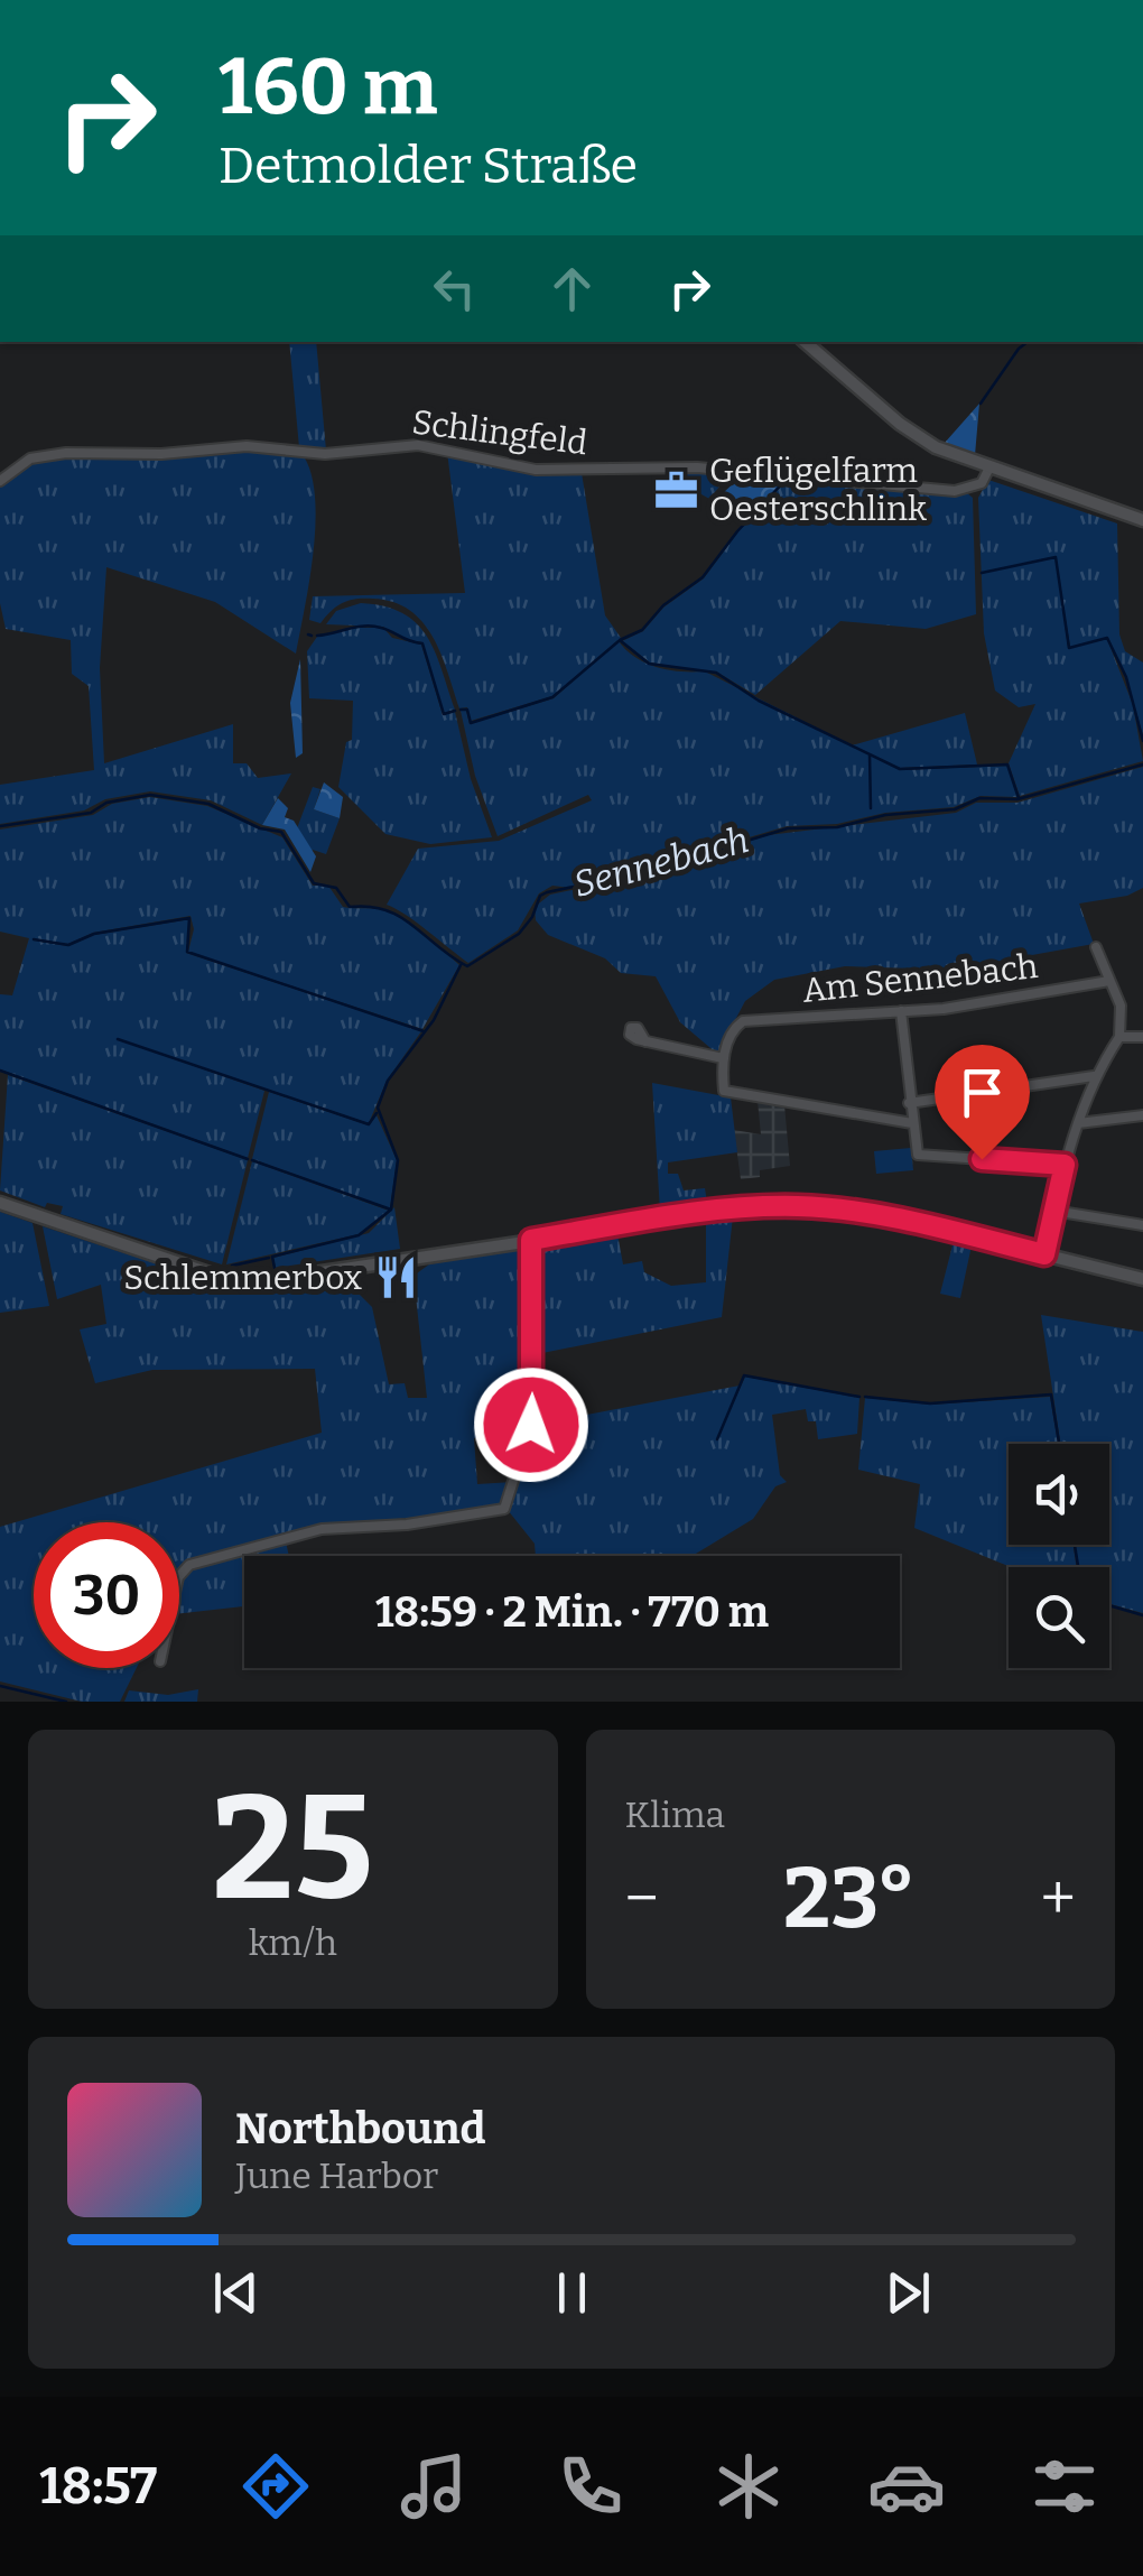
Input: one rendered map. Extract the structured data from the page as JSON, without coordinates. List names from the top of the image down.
{
  "streets": {
    "street": ["Schlingfeld", "Am Sennebach"]
  },
  "water": ["Sennebach"],
  "places": {
    "office": ["Geflügelfarm Oesterschlink"],
    "restaurant": ["Schlemmerbox"]
  },
  "page": {
    "turn": ["160 m", "Detmolder Straße"],
    "limit": "30",
    "trip": "18:59 · 2 Min. · 770 m",
    "tile": [
      ["25", "km/h"],
      "Klima"
    ],
    "heat": ["−", "23°", "+"],
    "song": ["Northbound", "June Harbor"],
    "tabs": "18:57"
  }
}
